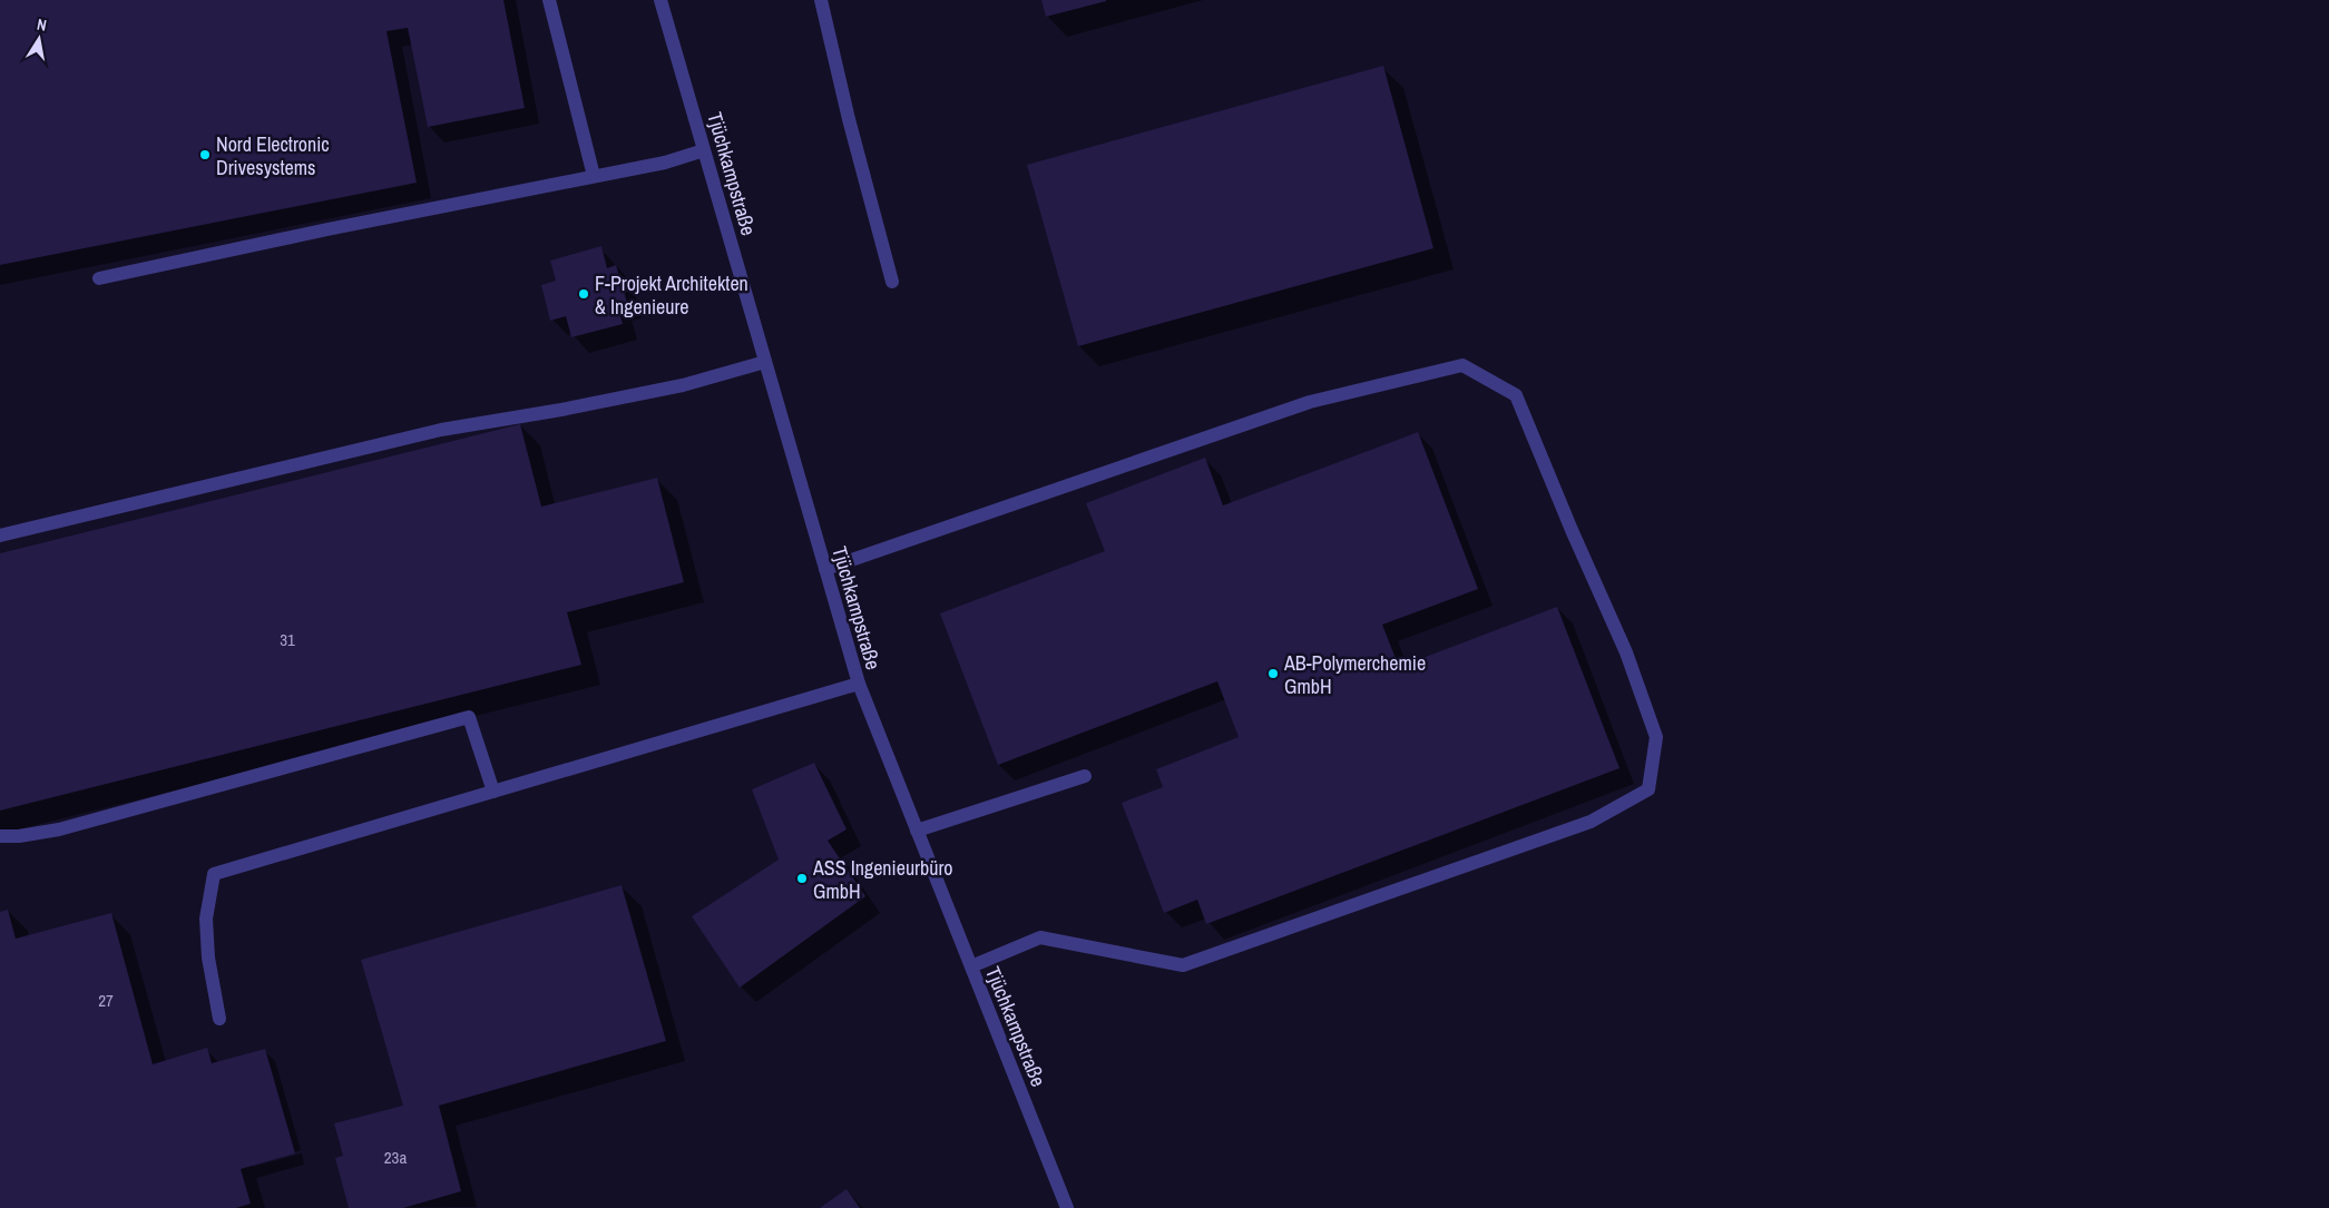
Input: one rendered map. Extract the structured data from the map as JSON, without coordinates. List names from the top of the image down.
{
  "streets": {
    "street": ["Tjüchkampstraße"]
  },
  "places": [
    "Nord Electronic Drivesystems",
    "F-Projekt Architekten & Ingenieure",
    "AB-Polymerchemie GmbH",
    "ASS Ingenieurbüro GmbH"
  ],
  "house_numbers": ["31", "27", "23a"],
  "north": "top"
}
